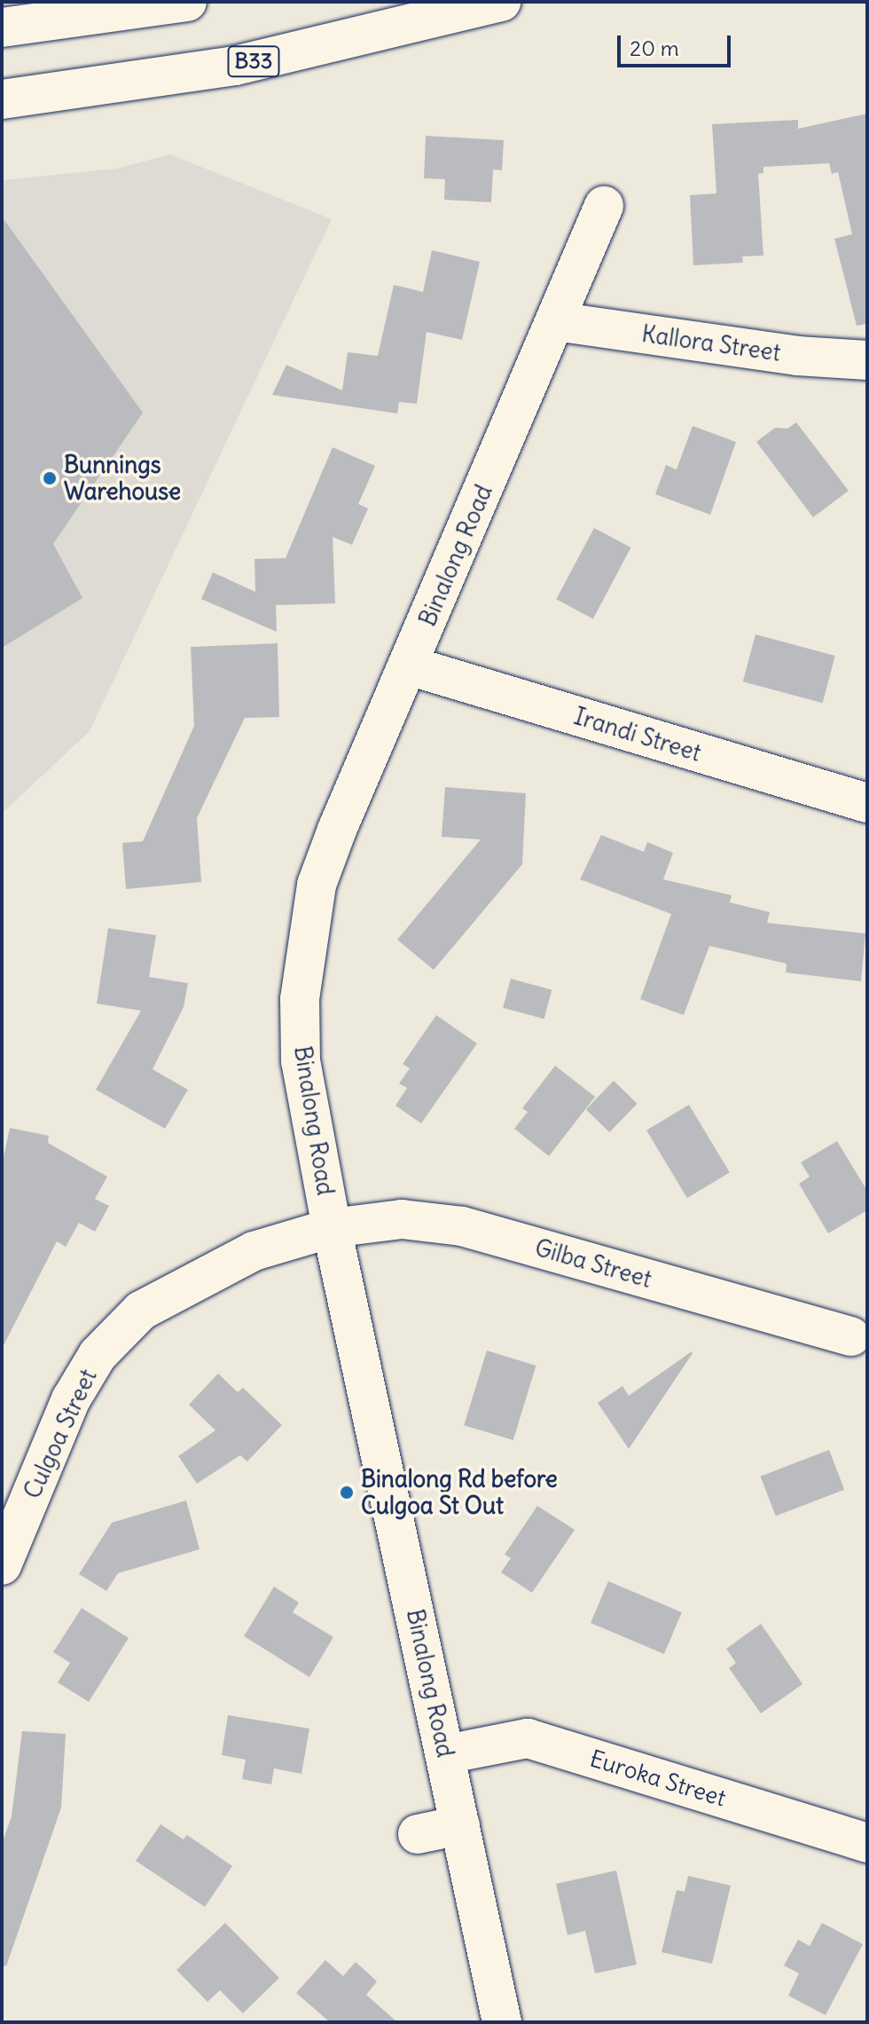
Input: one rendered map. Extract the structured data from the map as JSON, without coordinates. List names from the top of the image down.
{
  "streets": {
    "street": [
      "B33",
      "Kallora Street",
      "Binalong Road",
      "Irandi Street",
      "Gilba Street",
      "Culgoa Street",
      "Euroka Street"
    ]
  },
  "crossings": [
    ["Kallora Street", "Binalong Road"],
    ["Binalong Road", "Irandi Street"],
    ["Binalong Road", "Gilba Street"],
    ["Binalong Road", "Culgoa Street"],
    ["Binalong Road", "Euroka Street"],
    ["Gilba Street", "Culgoa Street"]
  ],
  "places": ["Bunnings Warehouse", "Binalong Rd before Culgoa St Out"],
  "scale_bar": "20 m"
}
